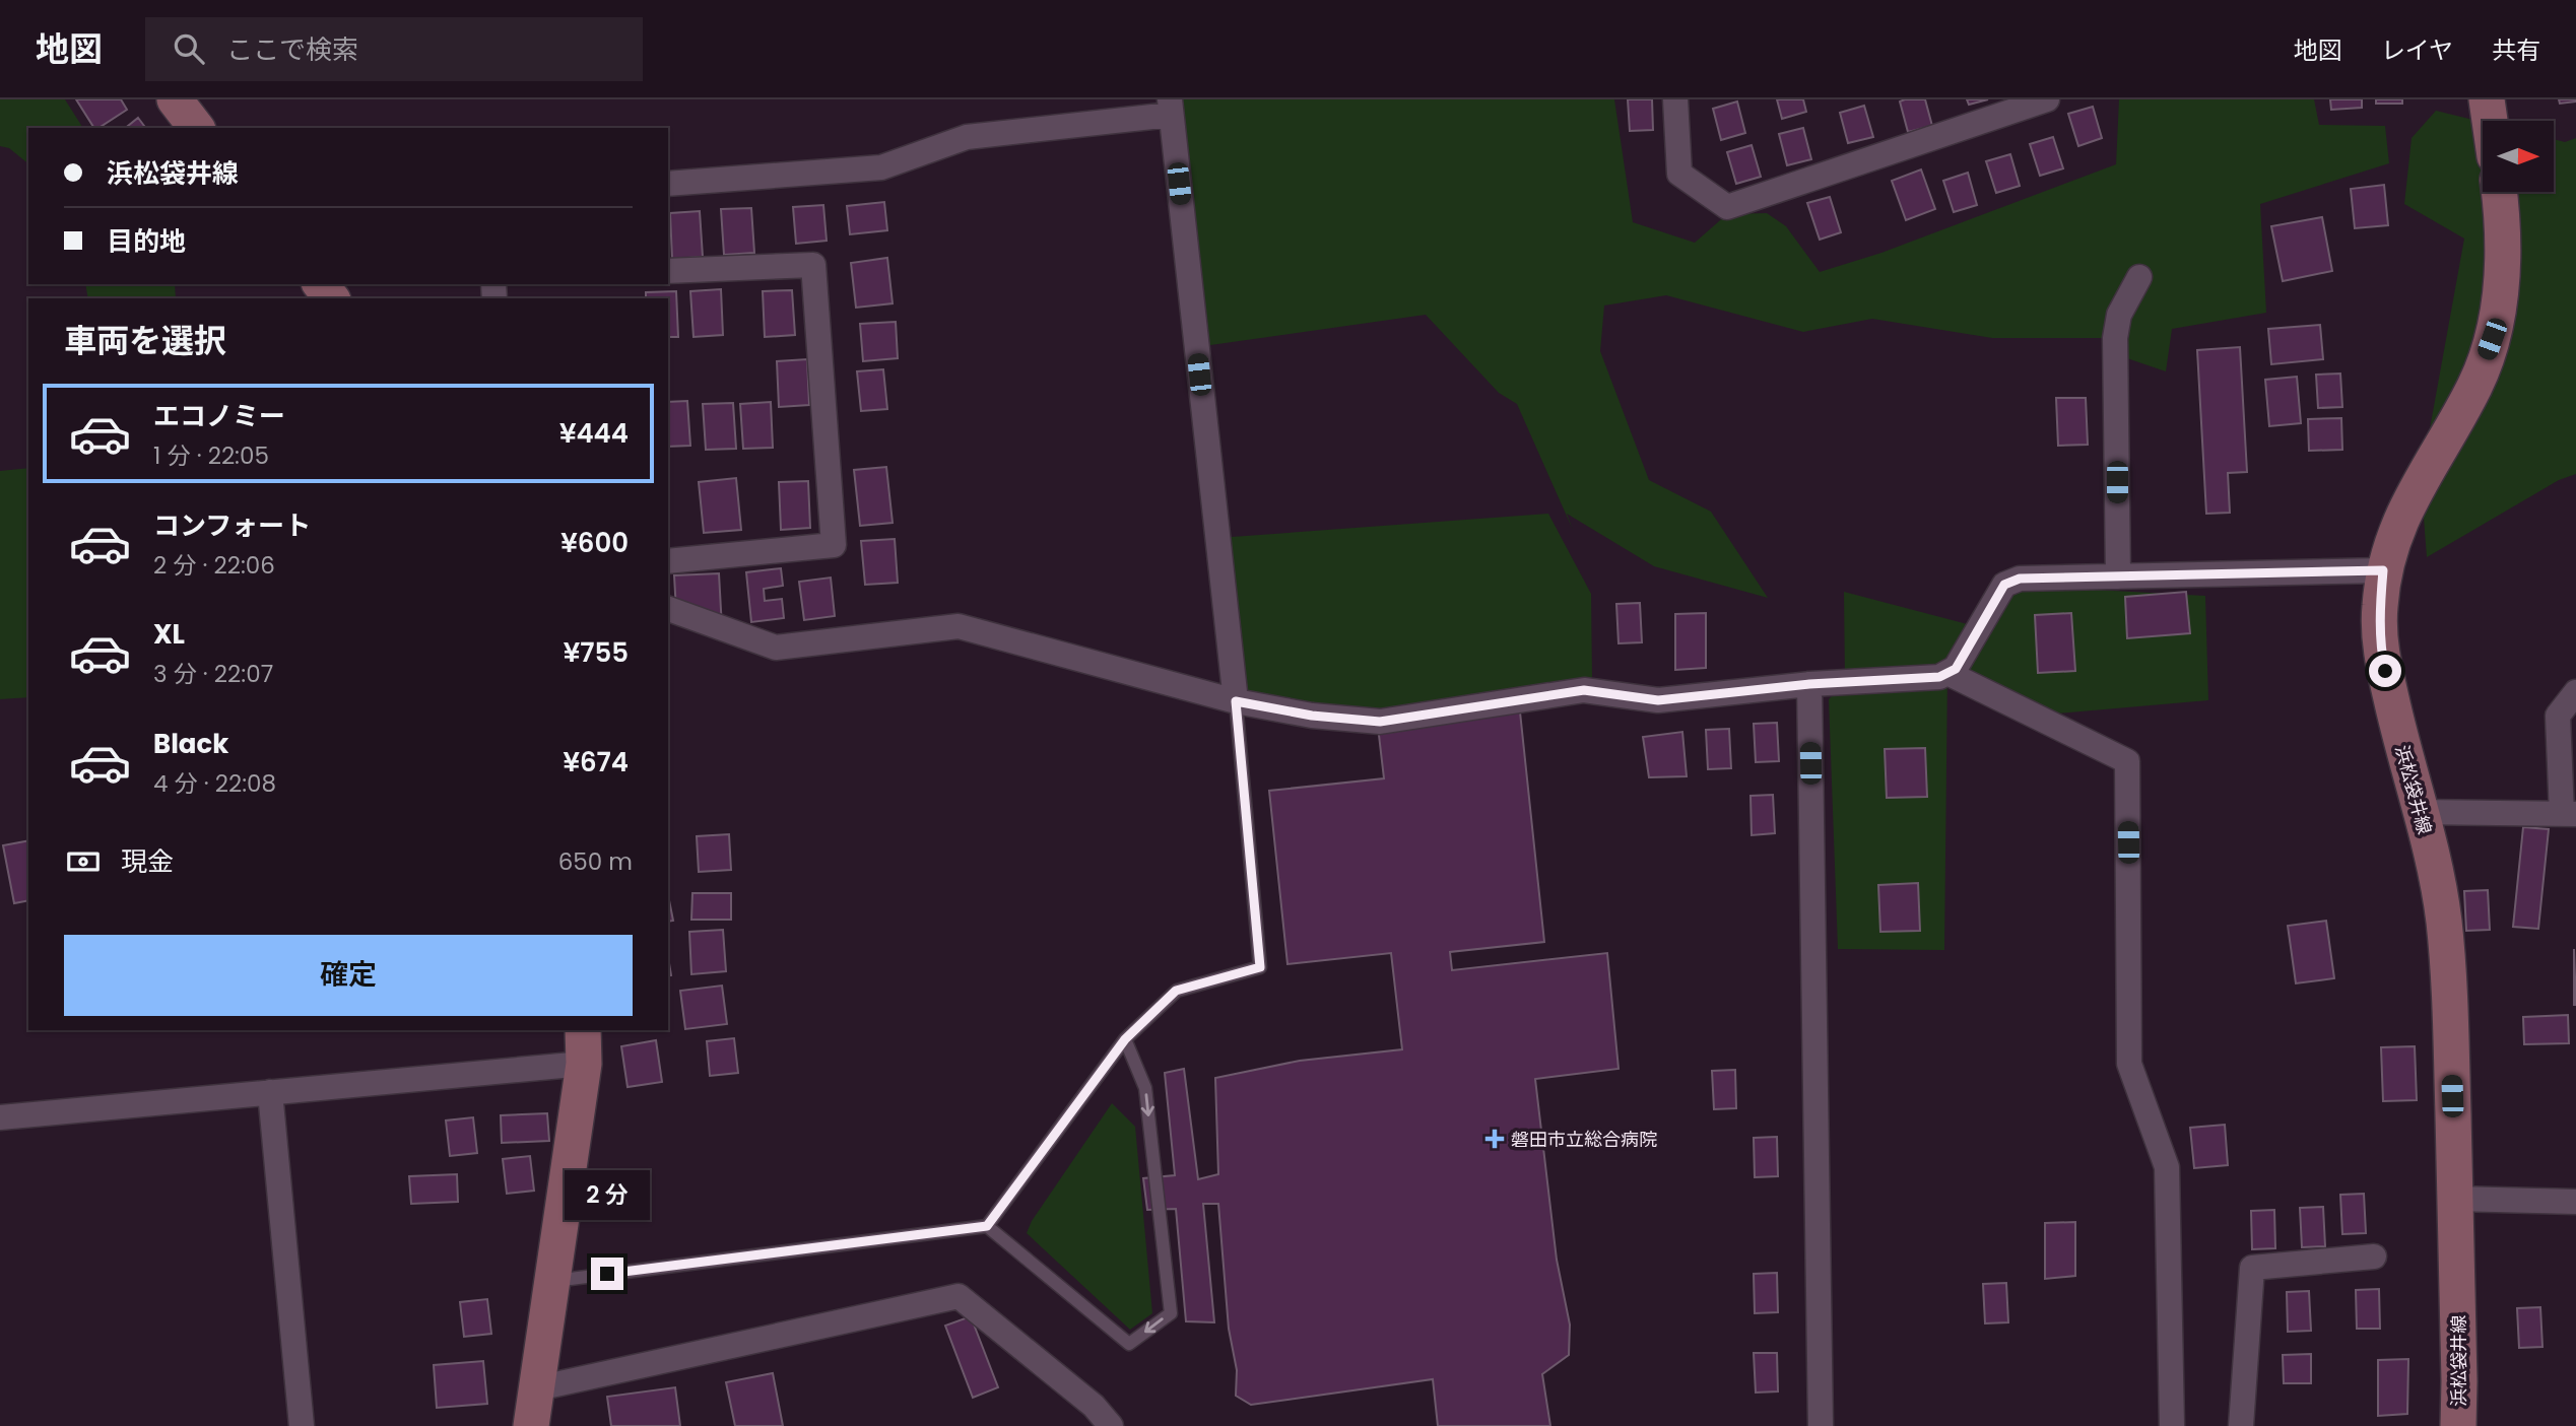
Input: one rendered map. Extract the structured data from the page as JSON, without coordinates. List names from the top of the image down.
{
  "streets": {
    "main road": ["浜松袋井線"]
  },
  "places": {
    "health": ["磐田市立総合病院"]
  },
  "north": "right",
  "page": {
    "header": "地図",
    "search": "ここで検索",
    "nav": ["地図", "レイヤ", "共有"],
    "banner": ["浜松袋井線", "目的地"],
    "heading": "車両を選択",
    "list": [
      {
        "name": "エコノミー",
        "note": "1 分 · 22:05",
        "value": "¥444"
      },
      {
        "name": "コンフォート",
        "note": "2 分 · 22:06",
        "value": "¥600"
      },
      {
        "name": "XL",
        "note": "3 分 · 22:07",
        "value": "¥755"
      },
      {
        "name": "Black",
        "note": "4 分 · 22:08",
        "value": "¥674"
      }
    ],
    "pay": ["現金", "650 m"],
    "buttons": "確定",
    "bubble": "2 分"
  }
}
